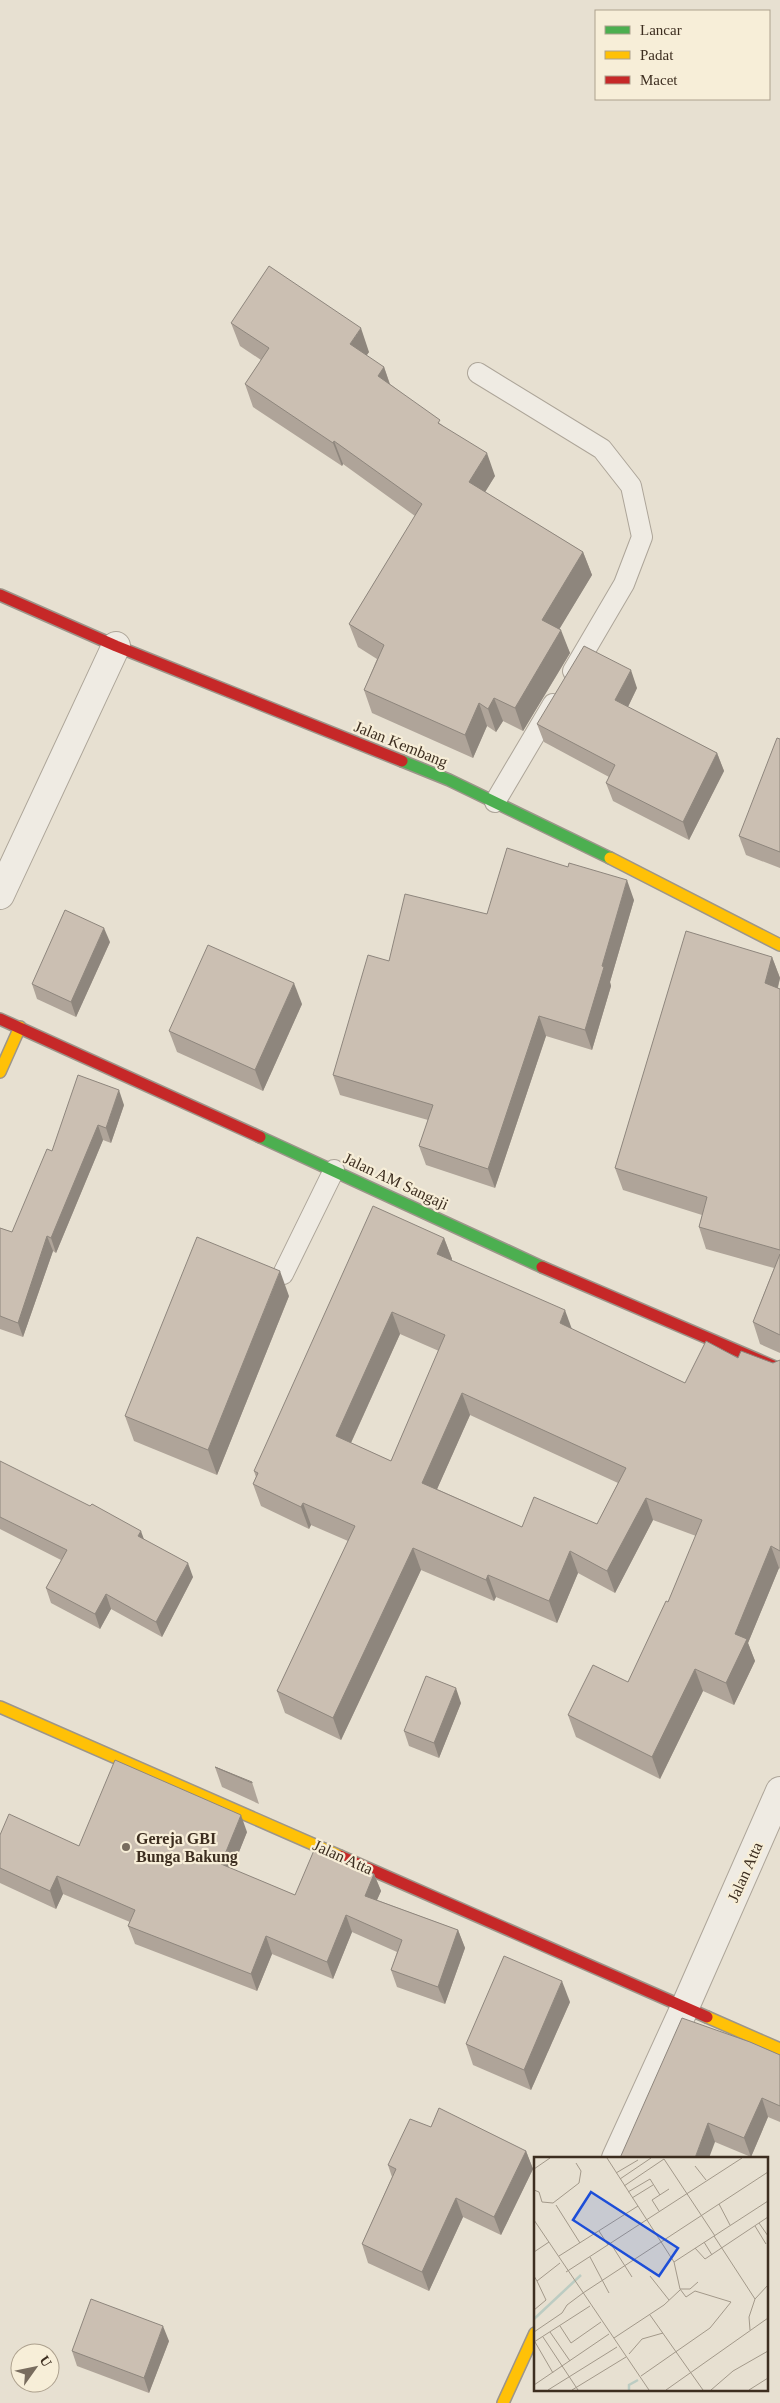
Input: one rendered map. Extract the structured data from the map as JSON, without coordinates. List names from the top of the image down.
{
  "streets": {
    "main road": ["Jalan Kembang", "Jalan AM Sangaji", "Jalan Atta"]
  },
  "places": ["Gereja GBI Bunga Bakung"],
  "legend": ["Lancar", "Padat", "Macet"],
  "north": "top right"
}
